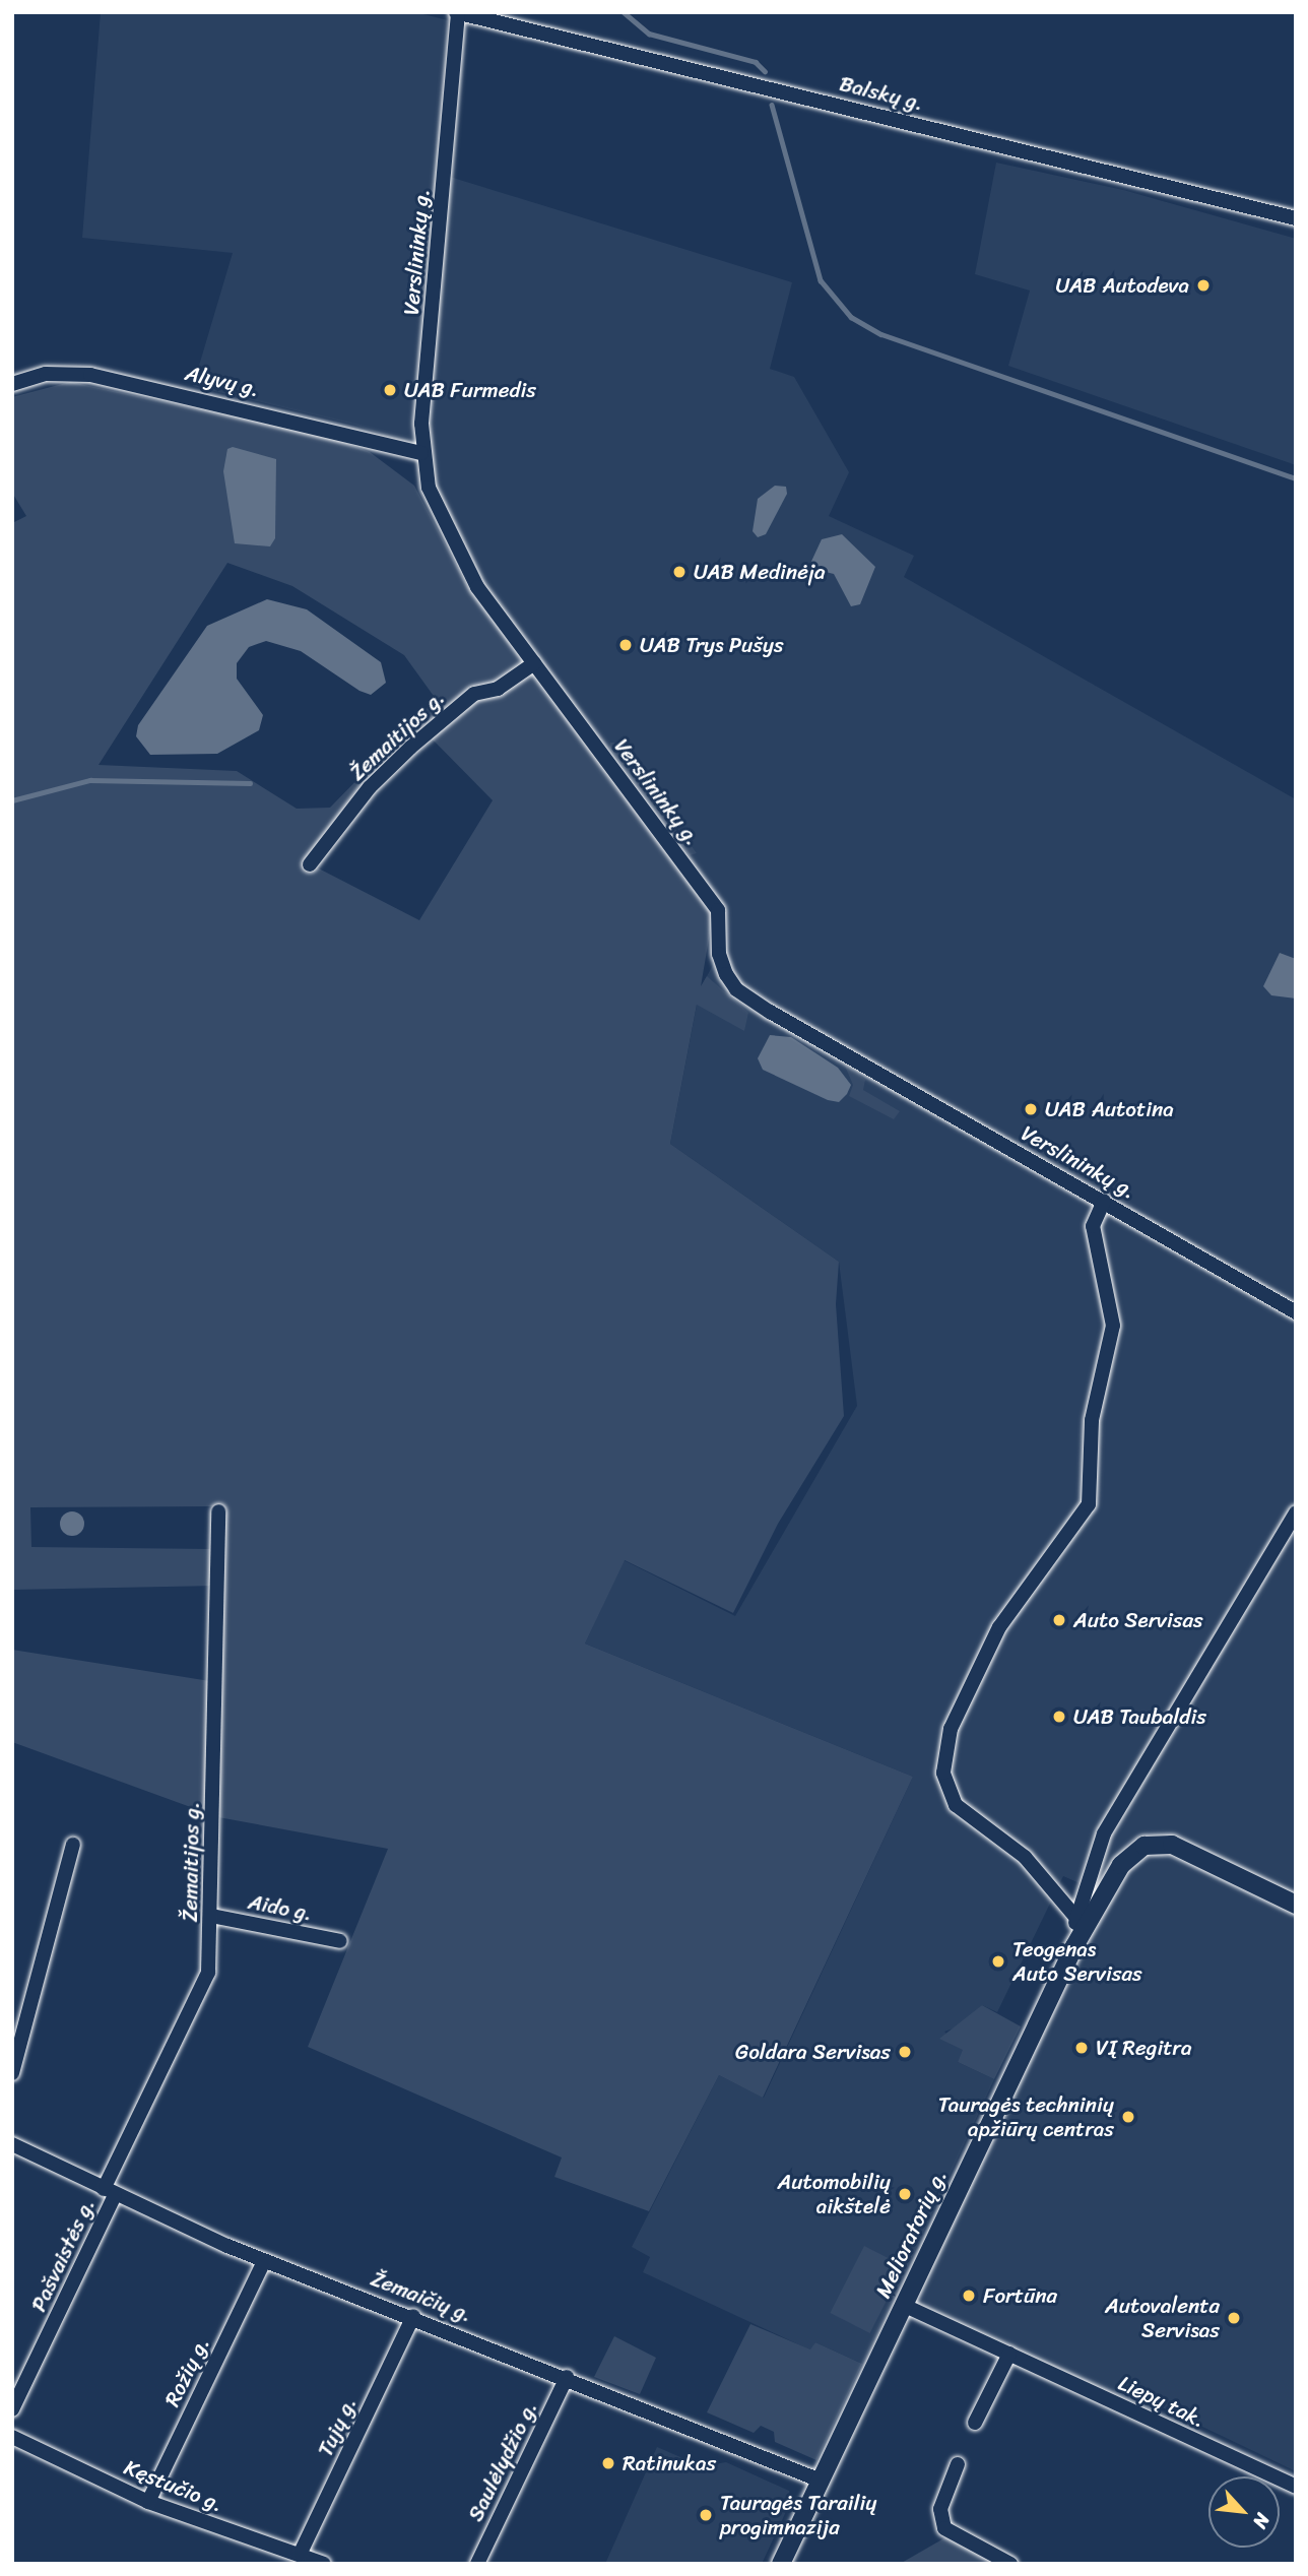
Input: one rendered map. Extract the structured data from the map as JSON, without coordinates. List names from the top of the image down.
{
  "streets": {
    "main road": ["Melioratorių g."],
    "street": [
      "Balskų g.",
      "Verslininkų g.",
      "Alyvų g.",
      "Žemaitijos g.",
      "Aido g.",
      "Pašvaistės g.",
      "Žemaičių g.",
      "Rožių g.",
      "Liepų tak.",
      "Tujų g.",
      "Saulėlydžio g.",
      "Kęstučio g."
    ]
  },
  "crossings": [
    ["Balskų g.", "Verslininkų g."],
    ["Verslininkų g.", "Alyvų g."],
    ["Verslininkų g.", "Žemaitijos g."],
    ["Žemaitijos g.", "Aido g."],
    ["Žemaitijos g.", "Pašvaistės g."],
    ["Žemaitijos g.", "Žemaičių g."],
    ["Melioratorių g.", "Žemaičių g."],
    ["Melioratorių g.", "Liepų tak."],
    ["Pašvaistės g.", "Žemaičių g."],
    ["Žemaičių g.", "Rožių g."],
    ["Žemaičių g.", "Tujų g."],
    ["Žemaičių g.", "Saulėlydžio g."],
    ["Rožių g.", "Kęstučio g."],
    ["Tujų g.", "Kęstučio g."]
  ],
  "places": [
    "UAB Autodeva",
    "UAB Furmedis",
    "UAB Medinėja",
    "UAB Trys Pušys",
    "UAB Autotina",
    "Auto Servisas",
    "UAB Taubaldis",
    "Teogenas Auto Servisas",
    "VĮ Regitra",
    "Goldara Servisas",
    "Tauragės techninių apžiūrų centras",
    "Automobilių aikštelė",
    "Fortūna",
    "Autovalenta Servisas",
    "Ratinukas",
    "Tauragės Tarailių progimnazija"
  ],
  "north": "bottom right"
}
